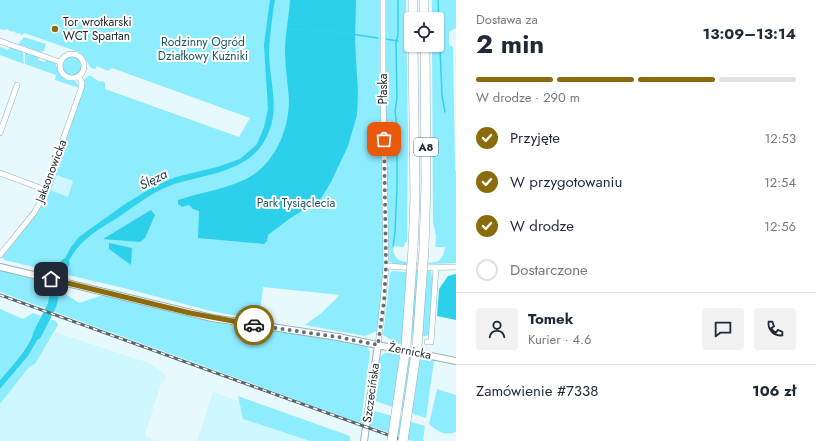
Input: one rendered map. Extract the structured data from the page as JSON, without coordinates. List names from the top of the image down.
{
  "streets": {
    "highway": ["A8"],
    "street": [
      "Płaska",
      "Jaksonowicka",
      "Żernicka",
      "Szczecińska"
    ]
  },
  "crossings": [
    ["Płaska", "Żernicka"],
    ["Płaska", "Szczecińska"],
    ["Żernicka", "Szczecińska"]
  ],
  "water": ["Ślęza"],
  "parks": ["Rodzinny Ogród Działkowy Kuźniki", "Park Tysiąclecia"],
  "places": ["Tor wrotkarski WCT Spartan"],
  "page": {
    "heading": ["2 min", "Dostawa za", "13:09–13:14"],
    "panel": [
      "Tomek",
      "Kurier · 4.6",
      "Zamówienie #7338",
      "106 zł"
    ],
    "bar": "W drodze · 290 m",
    "list": [
      ["Przyjęte", "12:53"],
      ["W przygotowaniu", "12:54"],
      ["W drodze", "12:56"],
      "Dostarczone"
    ]
  }
}
